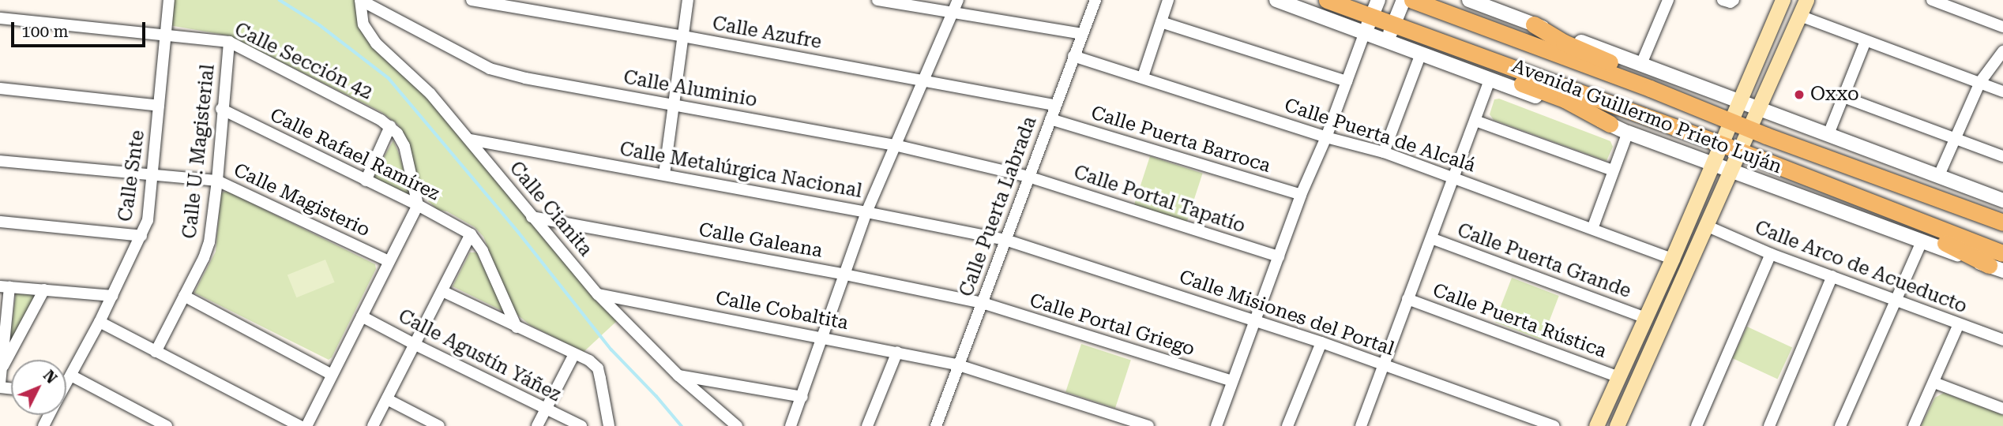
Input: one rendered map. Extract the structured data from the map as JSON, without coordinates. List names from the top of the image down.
{
  "streets": {
    "main road": ["Avenida Guillermo Prieto Luján"],
    "street": [
      "Calle Azufre",
      "Calle Sección 42",
      "Calle Aluminio",
      "Calle Puerta de Alcalá",
      "Calle Puerta Barroca",
      "Calle U. Magisterial",
      "Calle Rafael Ramírez",
      "Calle Metalúrgica Nacional",
      "Calle Snte",
      "Calle Portal Tapatío",
      "Calle Magisterio",
      "Calle Puerta Labrada",
      "Calle Cianita",
      "Calle Galeana",
      "Calle Puerta Grande",
      "Calle Arco de Acueducto",
      "Calle Cobaltita",
      "Calle Misiones del Portal",
      "Calle Puerta Rústica",
      "Calle Portal Griego",
      "Calle Agustín Yáñez"
    ]
  },
  "crossings": [
    ["Calle Azufre", "Calle Puerta Labrada"],
    ["Calle Sección 42", "Calle U. Magisterial"],
    ["Calle Sección 42", "Calle Snte"],
    ["Calle Aluminio", "Calle Portal Tapatío"],
    ["Calle Aluminio", "Calle Puerta Labrada"],
    ["Calle Aluminio", "Calle Cianita"],
    ["Calle Puerta de Alcalá", "Calle Puerta Labrada"],
    ["Calle Puerta Barroca", "Calle Puerta Labrada"],
    ["Calle U. Magisterial", "Calle Rafael Ramírez"],
    ["Calle U. Magisterial", "Calle Magisterio"],
    ["Calle Metalúrgica Nacional", "Calle Puerta Labrada"],
    ["Calle Metalúrgica Nacional", "Calle Cianita"],
    ["Calle Metalúrgica Nacional", "Calle Misiones del Portal"],
    ["Calle Snte", "Calle Magisterio"],
    ["Calle Portal Tapatío", "Calle Puerta Labrada"],
    ["Calle Puerta Labrada", "Calle Galeana"],
    ["Calle Puerta Labrada", "Calle Cobaltita"],
    ["Calle Puerta Labrada", "Calle Misiones del Portal"],
    ["Calle Puerta Labrada", "Calle Portal Griego"],
    ["Calle Cianita", "Calle Galeana"],
    ["Calle Cianita", "Calle Cobaltita"],
    ["Calle Galeana", "Calle Portal Griego"]
  ],
  "places": ["Oxxo"],
  "scale_bar": "100 m",
  "north": "top right"
}
